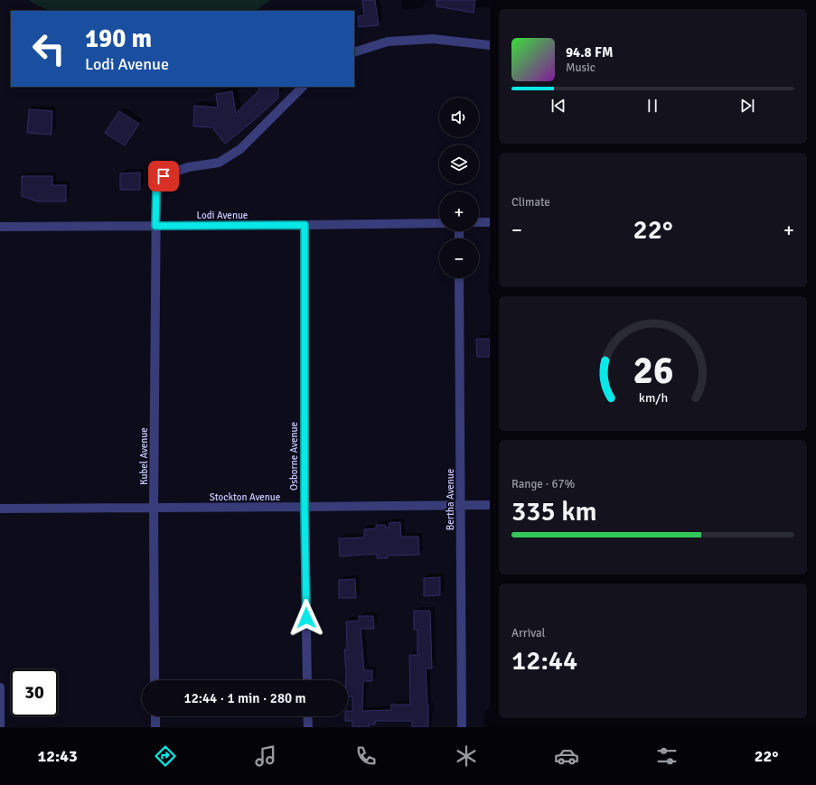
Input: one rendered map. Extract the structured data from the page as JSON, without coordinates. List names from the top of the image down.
{
  "streets": {
    "street": [
      "Lodi Avenue",
      "Kubel Avenue",
      "Osborne Avenue",
      "Stockton Avenue",
      "Bertha Avenue"
    ]
  },
  "crossings": [
    ["Lodi Avenue", "Kubel Avenue"],
    ["Lodi Avenue", "Osborne Avenue"],
    ["Kubel Avenue", "Stockton Avenue"],
    ["Osborne Avenue", "Stockton Avenue"],
    ["Stockton Avenue", "Bertha Avenue"]
  ],
  "page": {
    "turn": ["190 m", "Lodi Avenue"],
    "song": ["94.8 FM", "Music"],
    "map_buttons": ["+", "−"],
    "tile": [
      "Climate",
      ["Range · 67%", "335 km"],
      ["Arrival", "12:44"]
    ],
    "heat": ["−", "22°", "+"],
    "limit": "30",
    "trip": "12:44 · 1 min · 280 m",
    "tabs": ["12:43", "22°"],
    "gauge": ["26", "km/h"]
  }
}
